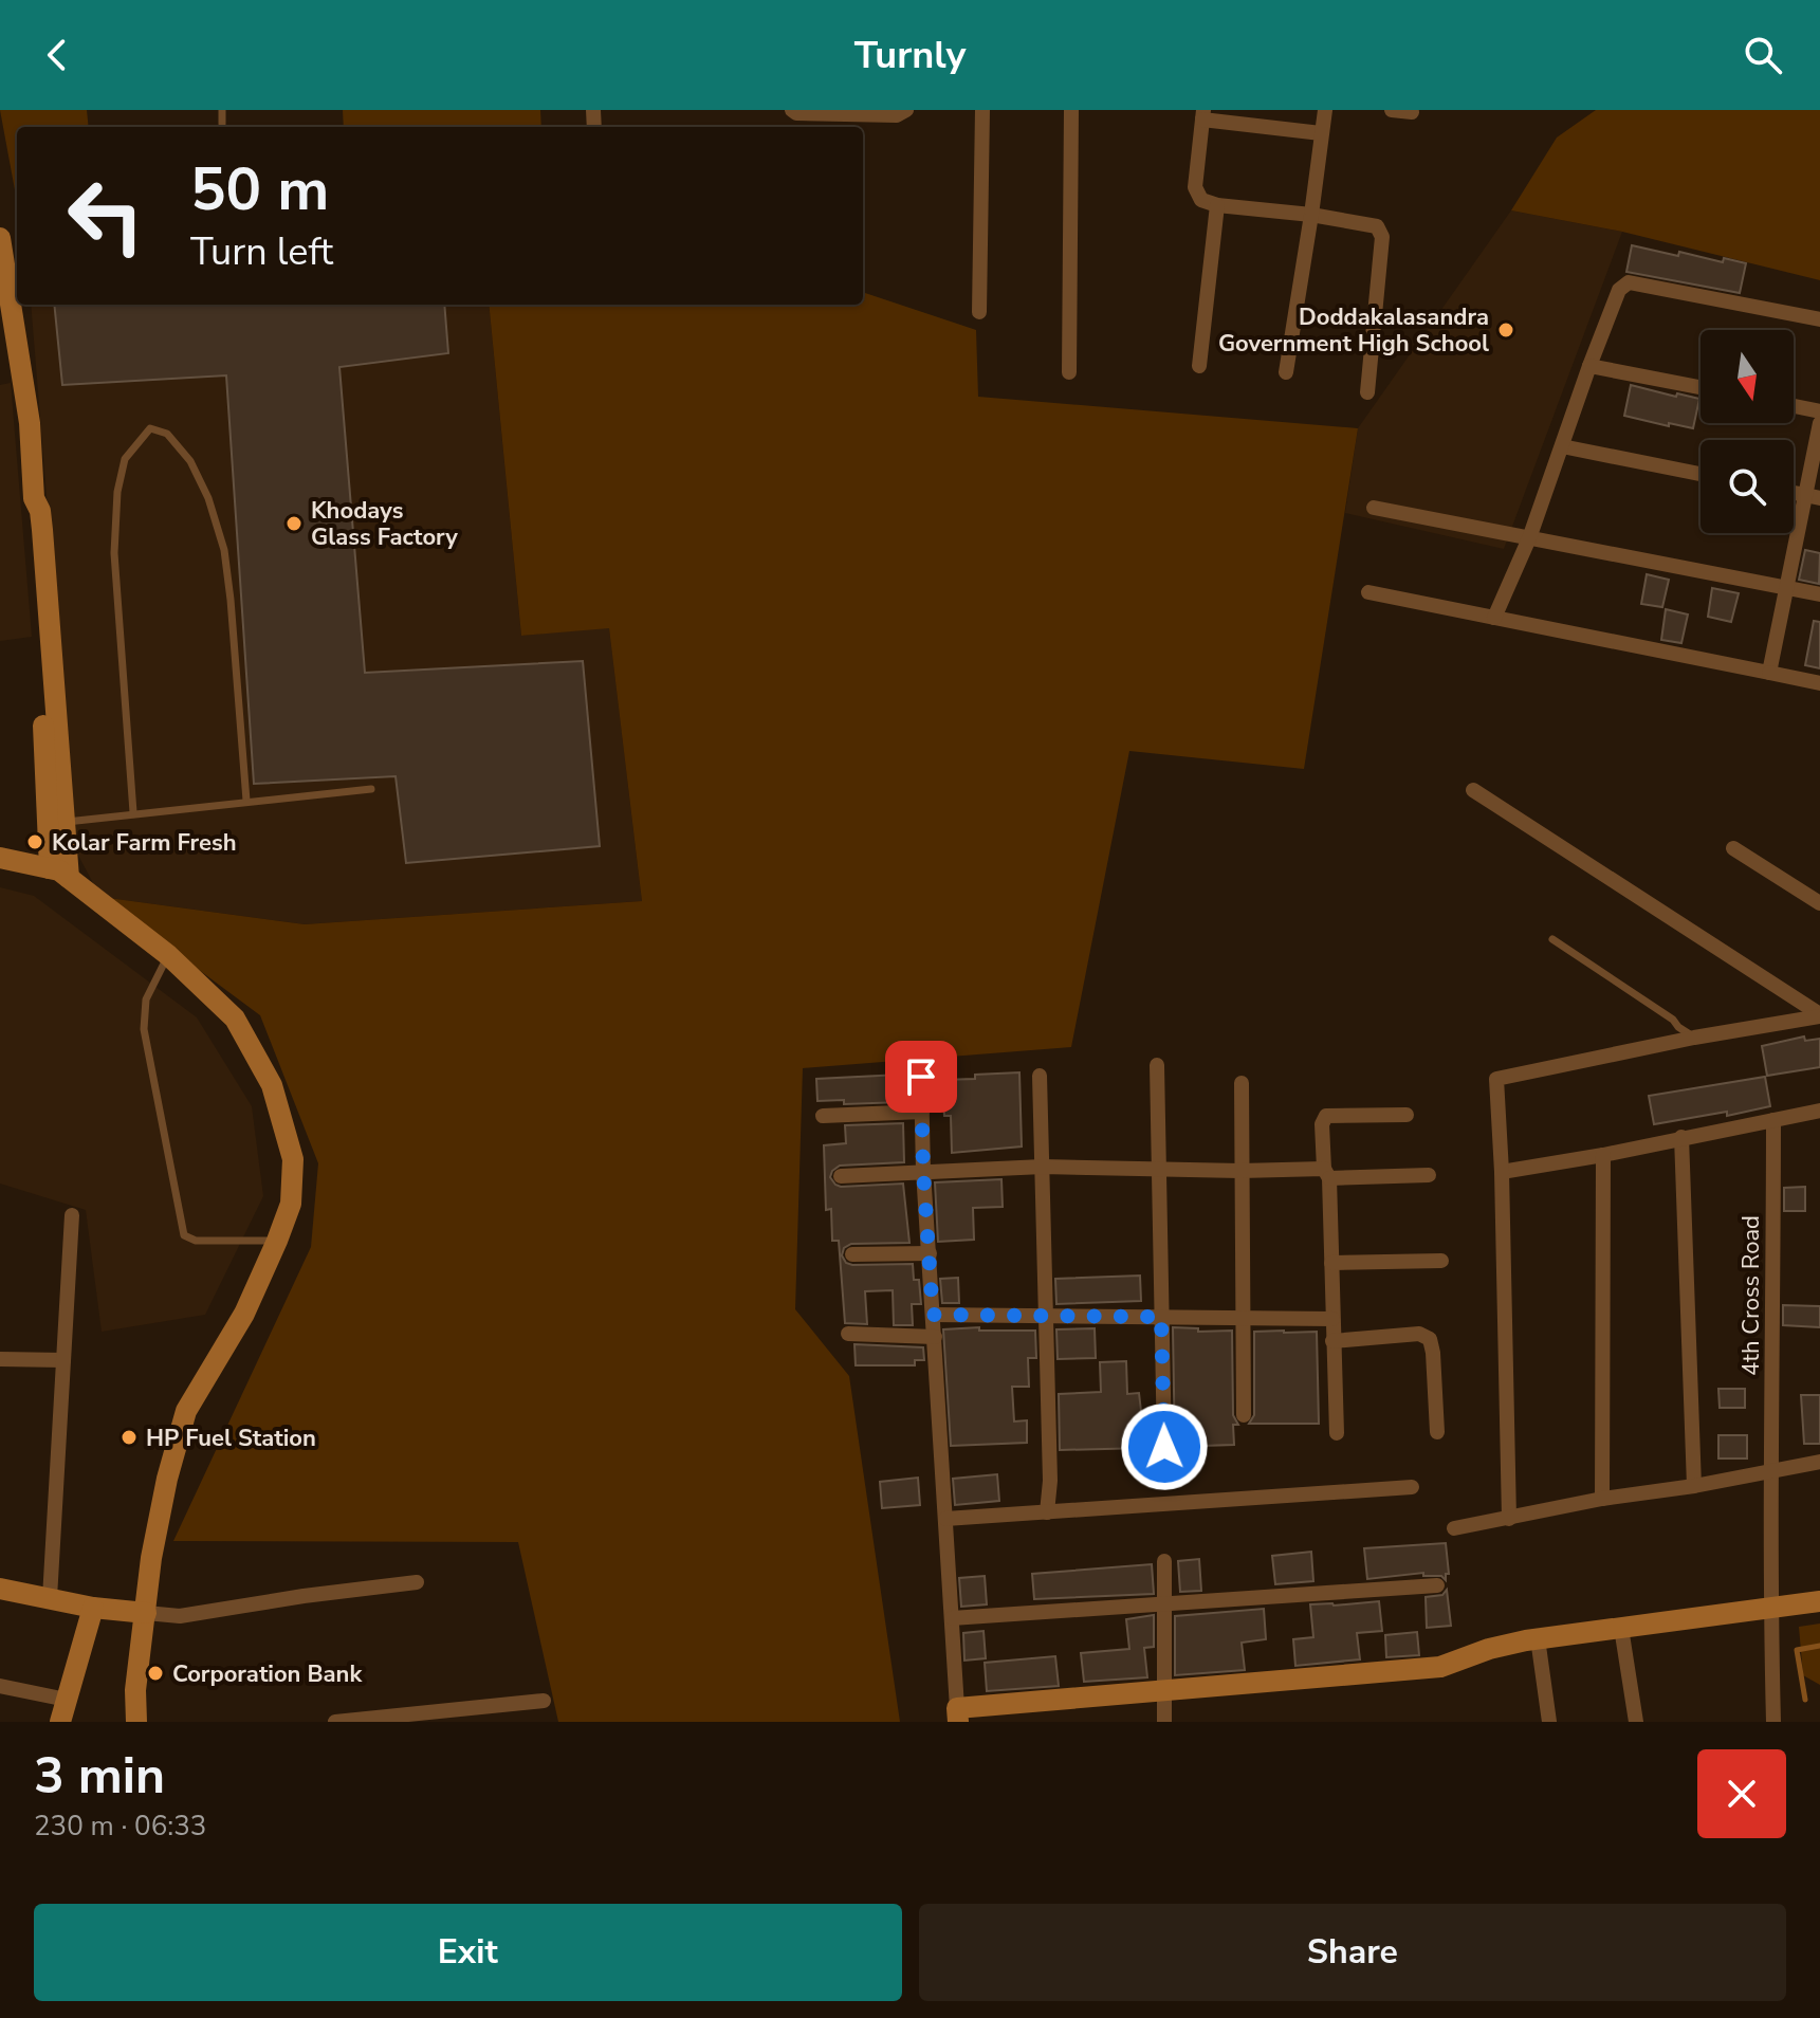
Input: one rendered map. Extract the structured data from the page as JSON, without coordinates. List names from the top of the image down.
{
  "streets": {
    "street": ["4th Cross Road"]
  },
  "places": [
    "Doddakalasandra Government High School",
    "Khodays Glass Factory",
    "Kolar Farm Fresh",
    "HP Fuel Station",
    "Corporation Bank"
  ],
  "north": "bottom",
  "page": {
    "header": "Turnly",
    "turn": ["50 m", "Turn left"],
    "heading": ["3 min", "230 m · 06:33"],
    "buttons": ["Exit", "Share"]
  }
}
